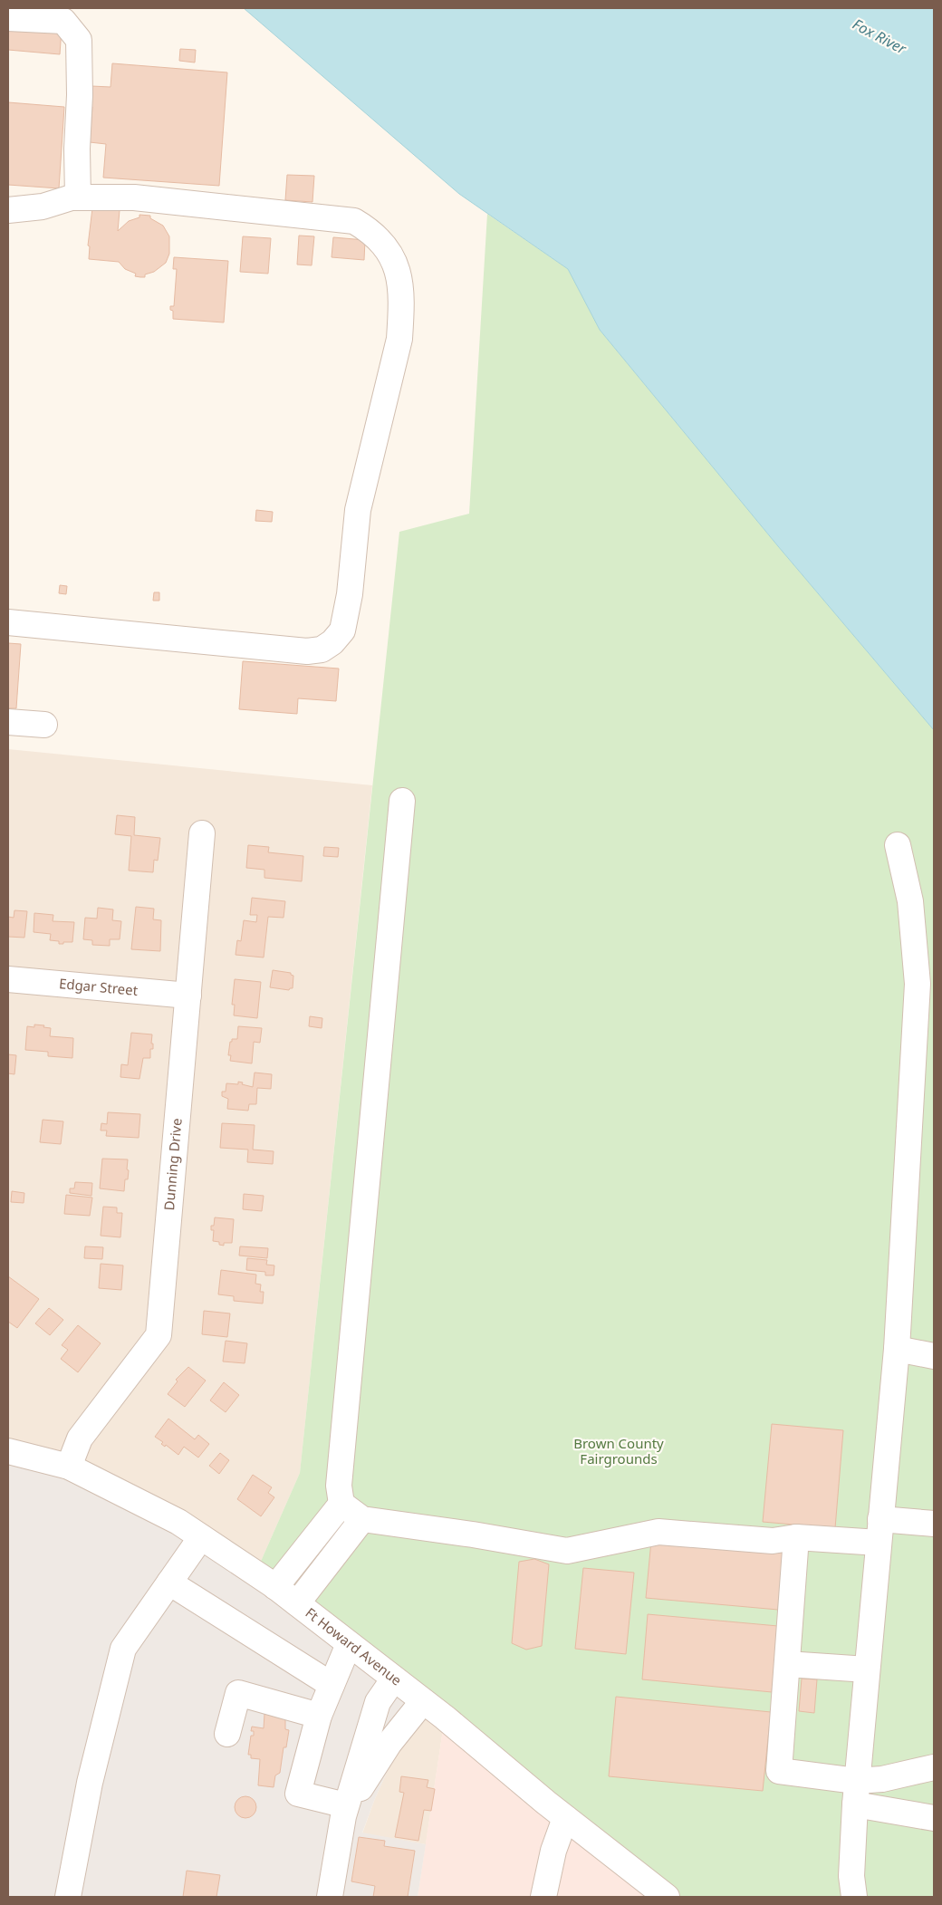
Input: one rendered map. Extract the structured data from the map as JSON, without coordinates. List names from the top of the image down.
{
  "streets": {
    "street": ["Edgar Street", "Dunning Drive", "Ft Howard Avenue"]
  },
  "crossings": [
    ["Edgar Street", "Dunning Drive"],
    ["Dunning Drive", "Ft Howard Avenue"]
  ],
  "water": ["Fox River"],
  "parks": ["Brown County Fairgrounds"]
}
